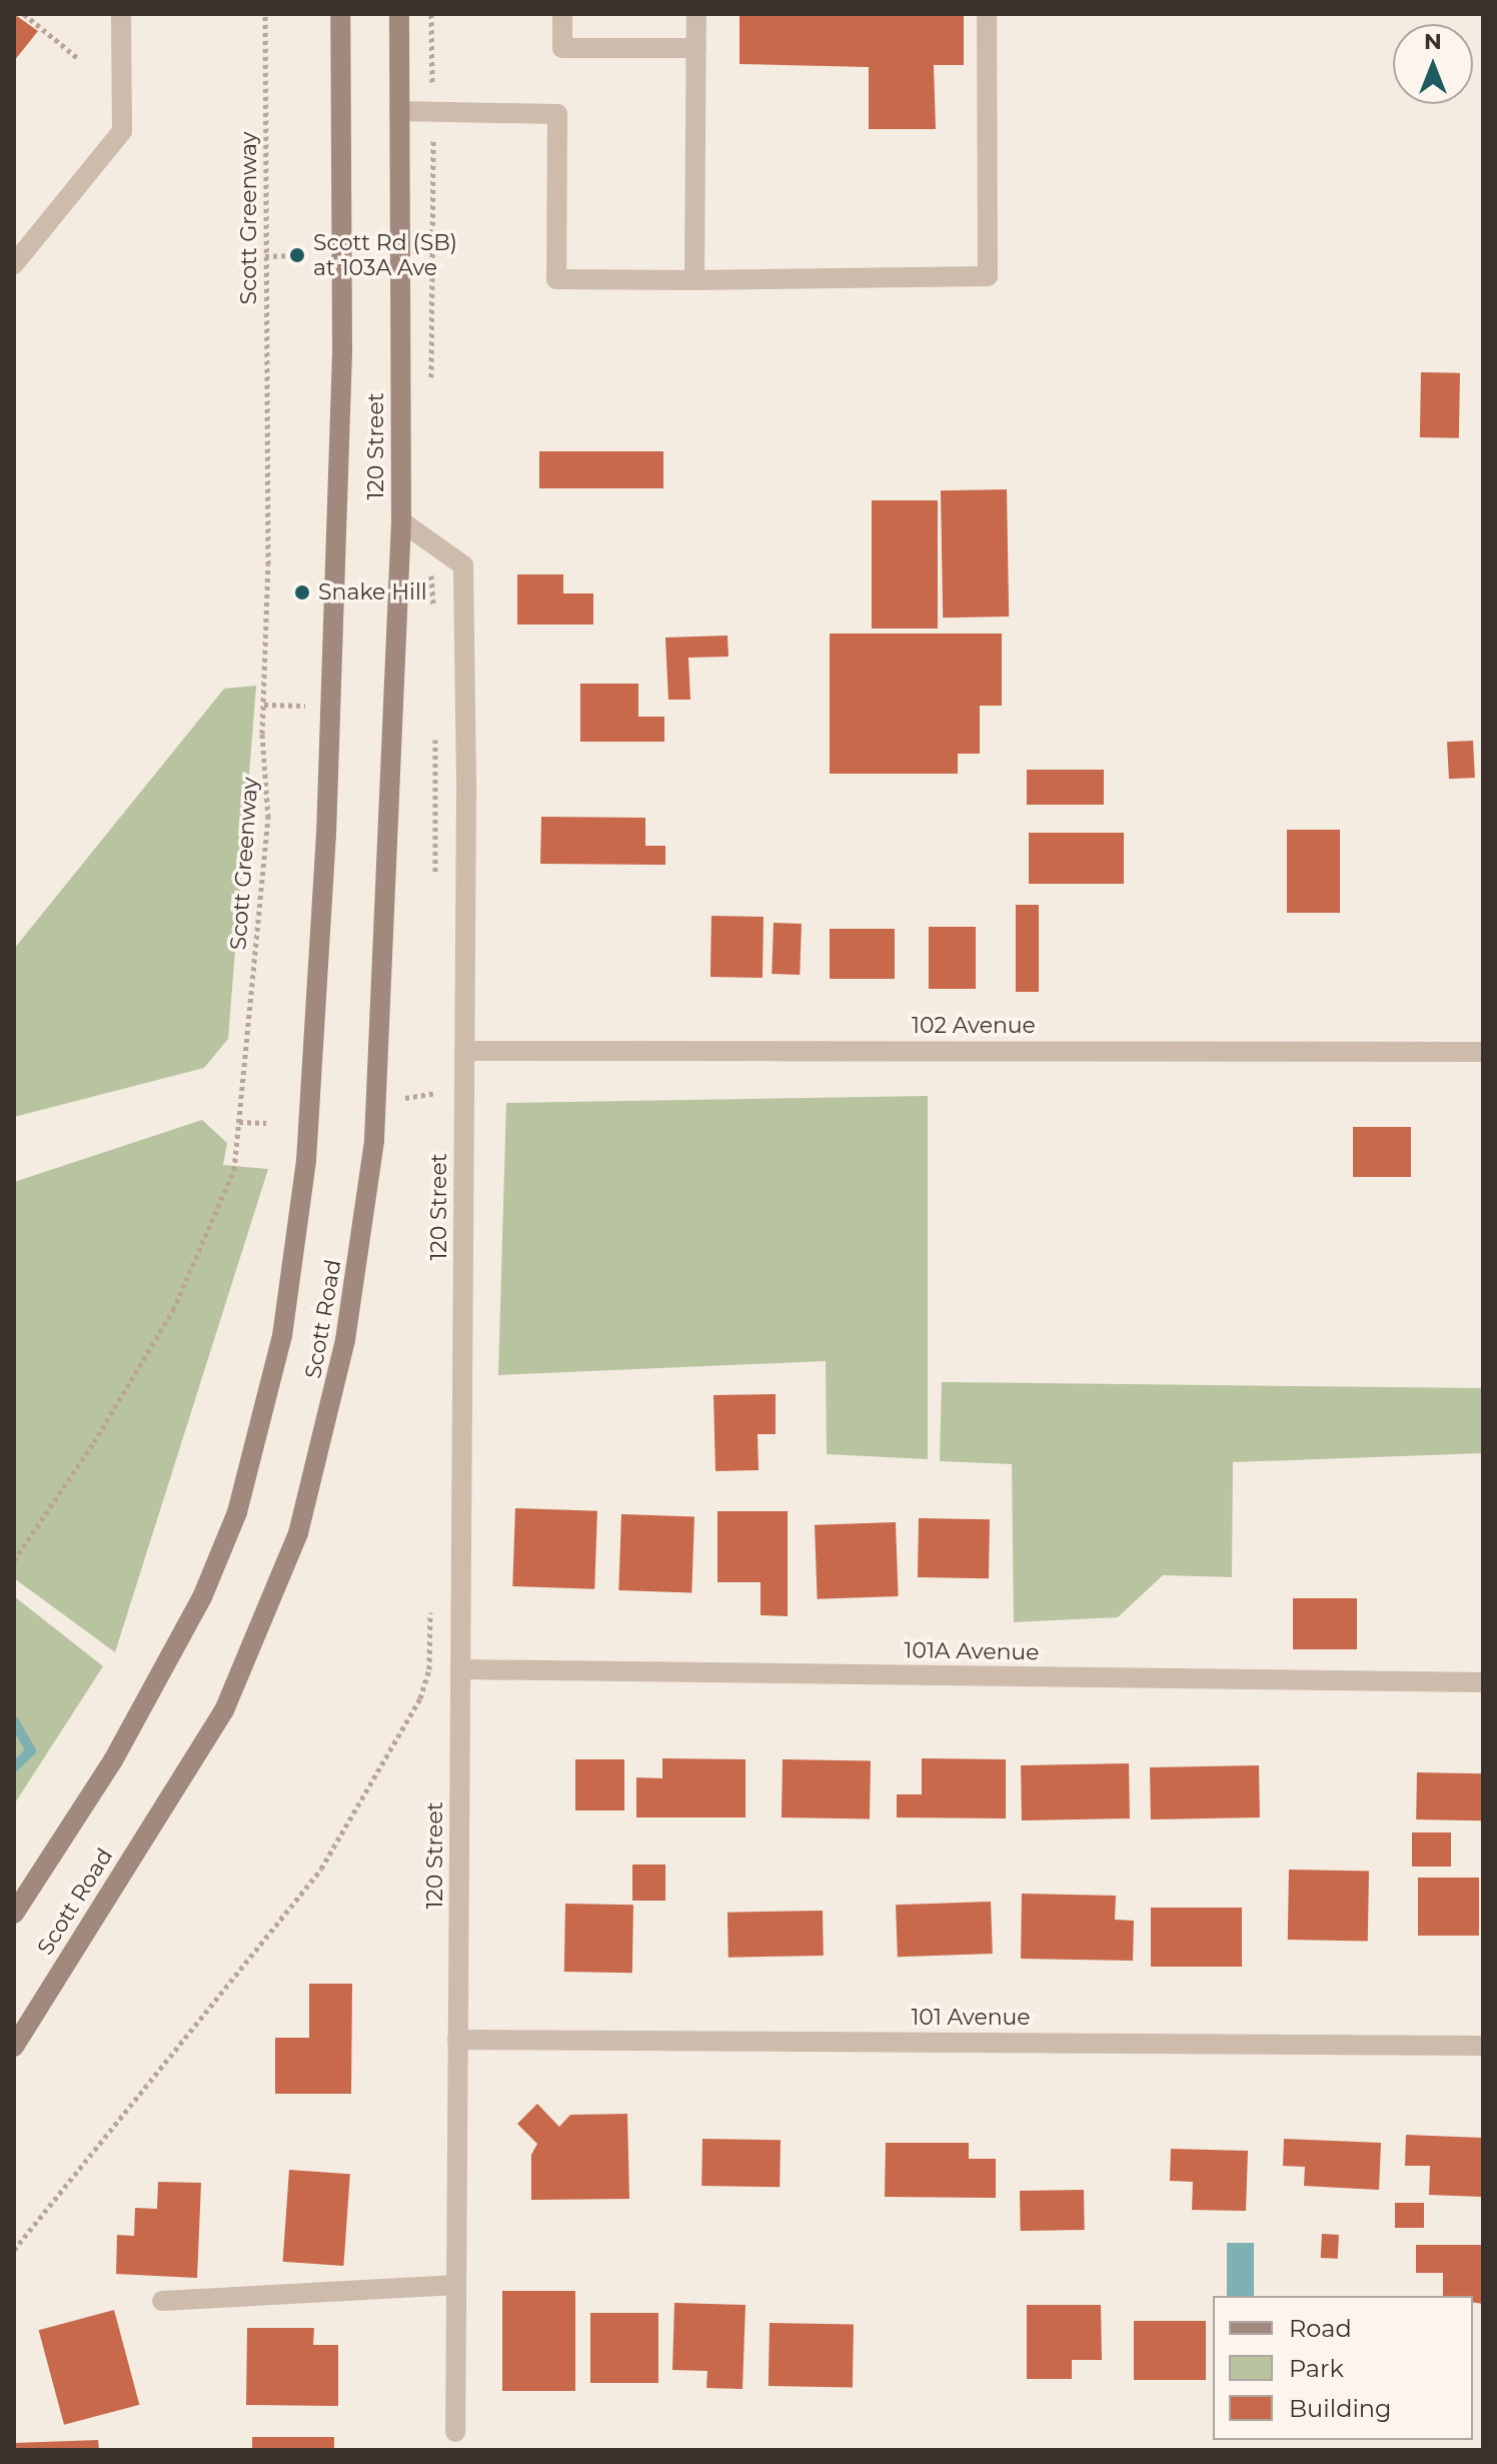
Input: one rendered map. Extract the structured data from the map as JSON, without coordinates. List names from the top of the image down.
{
  "streets": {
    "main road": ["120 Street", "Scott Road"],
    "street": ["102 Avenue", "101A Avenue", "101 Avenue"],
    "path": ["Scott Greenway"]
  },
  "crossings": [
    ["120 Street", "102 Avenue"],
    ["120 Street", "Scott Road"],
    ["120 Street", "101A Avenue"],
    ["120 Street", "101 Avenue"]
  ],
  "places": ["Scott Rd (SB) at 103A Ave", "Snake Hill"],
  "legend": ["Road", "Park", "Building"],
  "north": "top"
}
